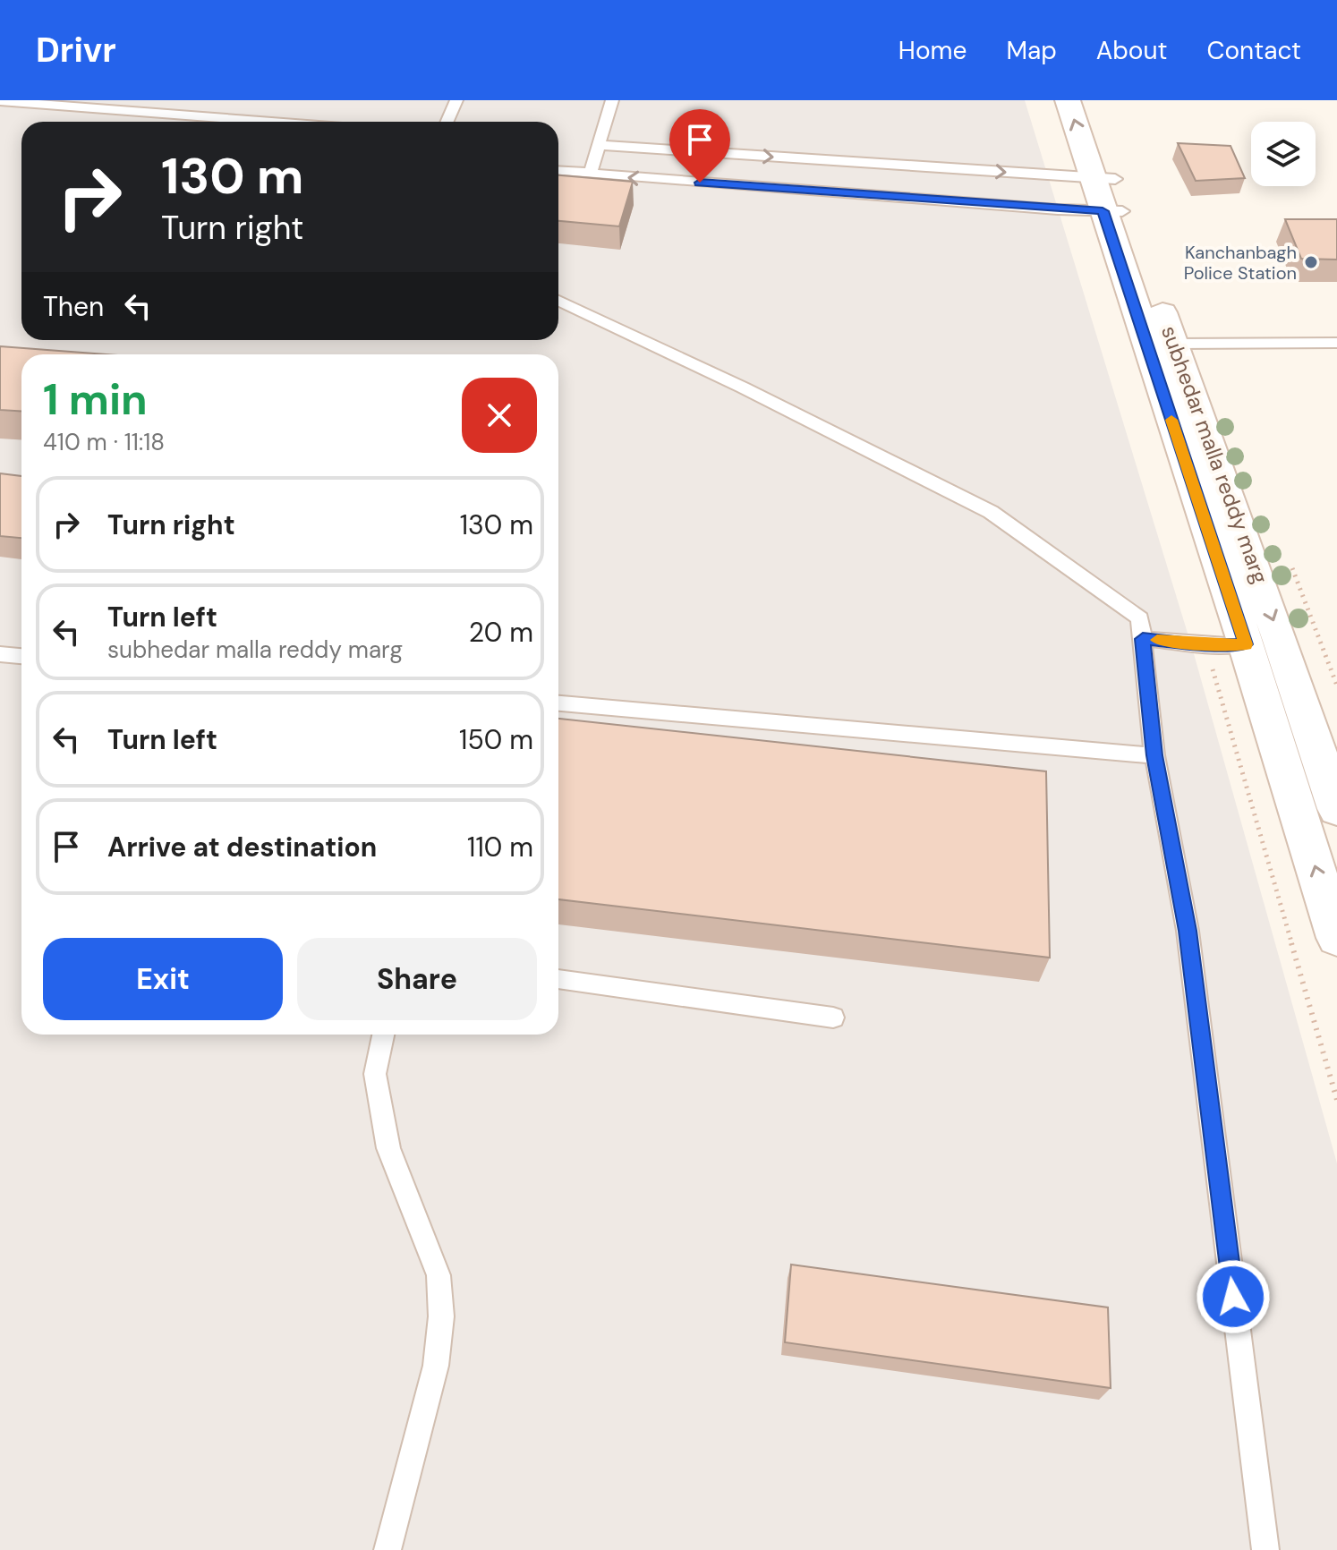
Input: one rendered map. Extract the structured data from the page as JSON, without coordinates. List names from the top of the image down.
{
  "streets": {
    "main road": ["subhedar malla reddy marg"]
  },
  "places": ["Kanchanbagh Police Station"],
  "page": {
    "header": "Drivr",
    "nav": [
      "Home",
      "Map",
      "About",
      "Contact"
    ],
    "turn": ["130 m", "Turn right"],
    "then": "Then",
    "heading": ["1 min", "410 m · 11:18"],
    "list": [
      {
        "name": "Turn right",
        "value": "130 m"
      },
      {
        "name": "Turn left",
        "note": "subhedar malla reddy marg",
        "value": "20 m"
      },
      {
        "name": "Turn left",
        "value": "150 m"
      },
      {
        "name": "Arrive at destination",
        "value": "110 m"
      }
    ],
    "buttons": ["Exit", "Share"]
  }
}
